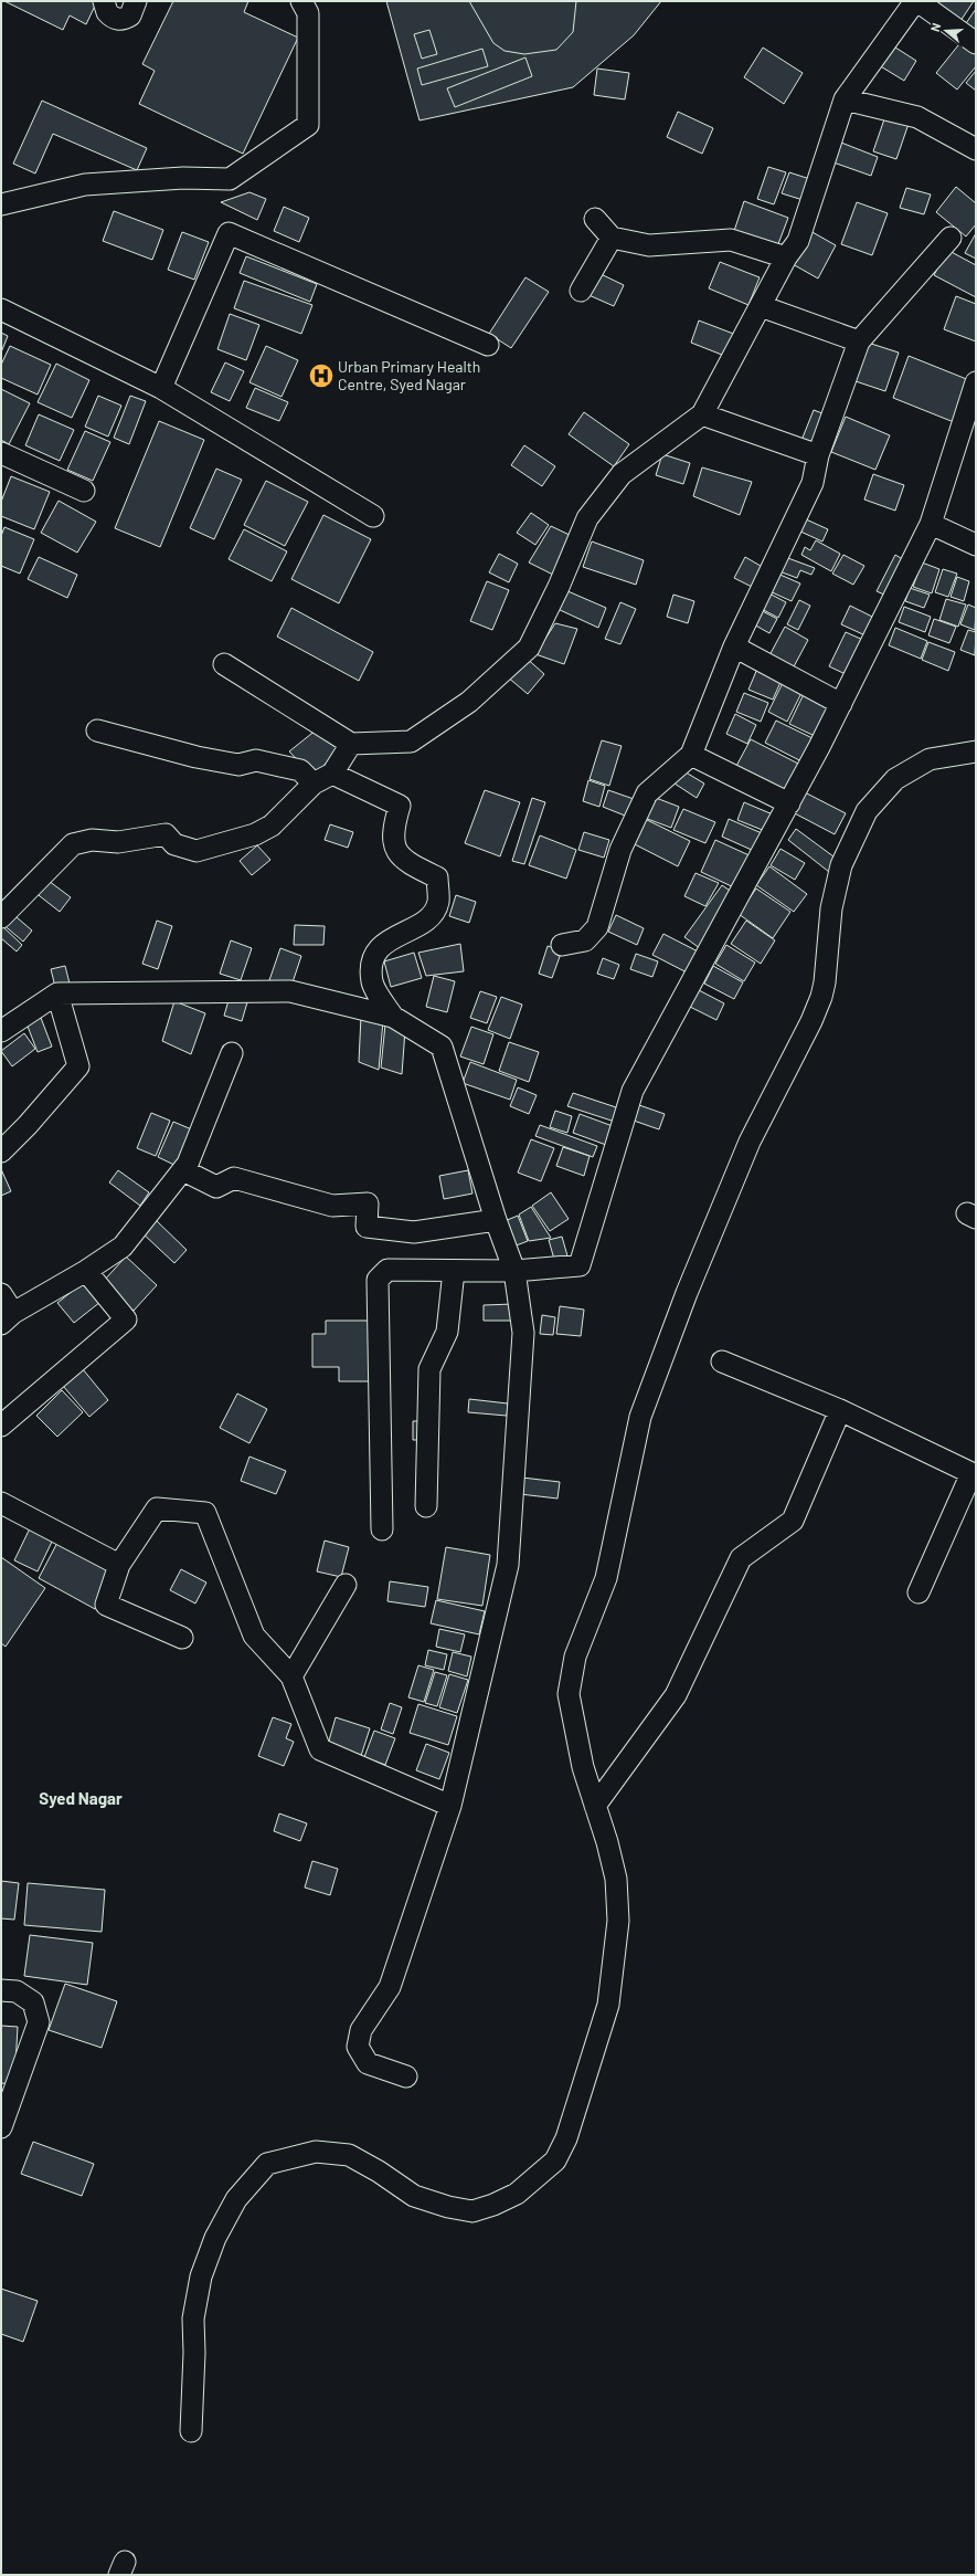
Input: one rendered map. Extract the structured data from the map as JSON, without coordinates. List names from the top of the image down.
{
  "districts": ["Syed Nagar"],
  "places": {
    "hospital": ["Urban Primary Health Centre, Syed Nagar"]
  },
  "north": "left"
}
